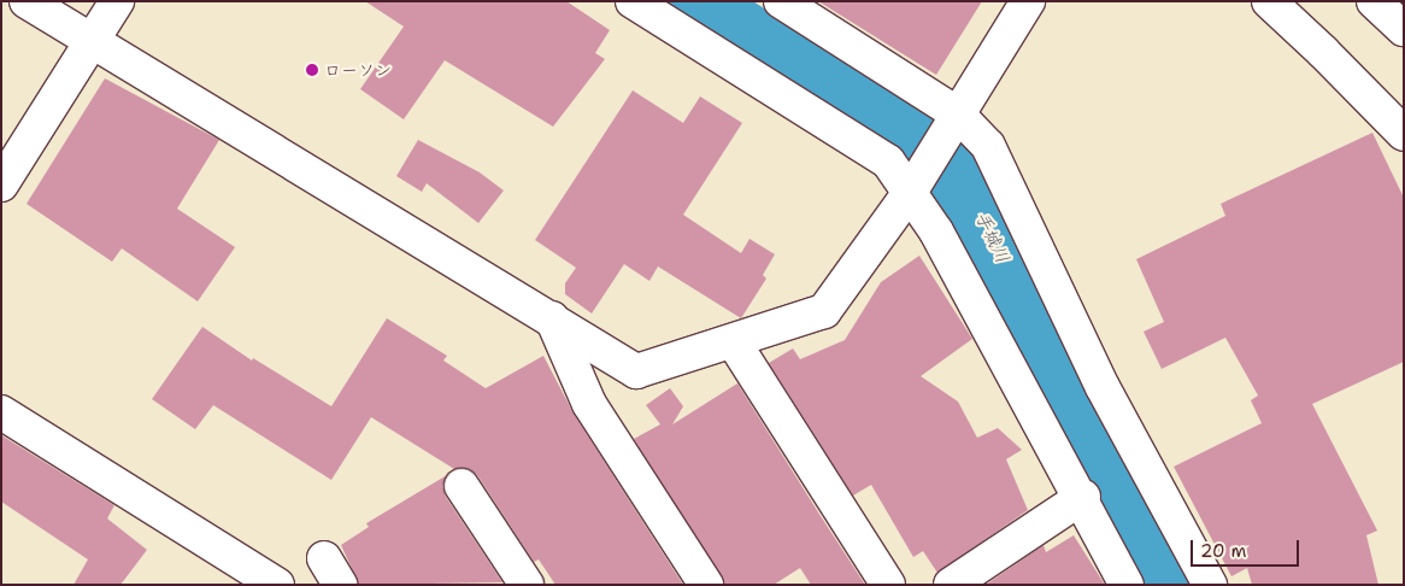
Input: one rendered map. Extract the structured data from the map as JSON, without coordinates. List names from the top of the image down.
{
  "water": ["手城川"],
  "places": ["ローソン"],
  "scale_bar": "20 m"
}
